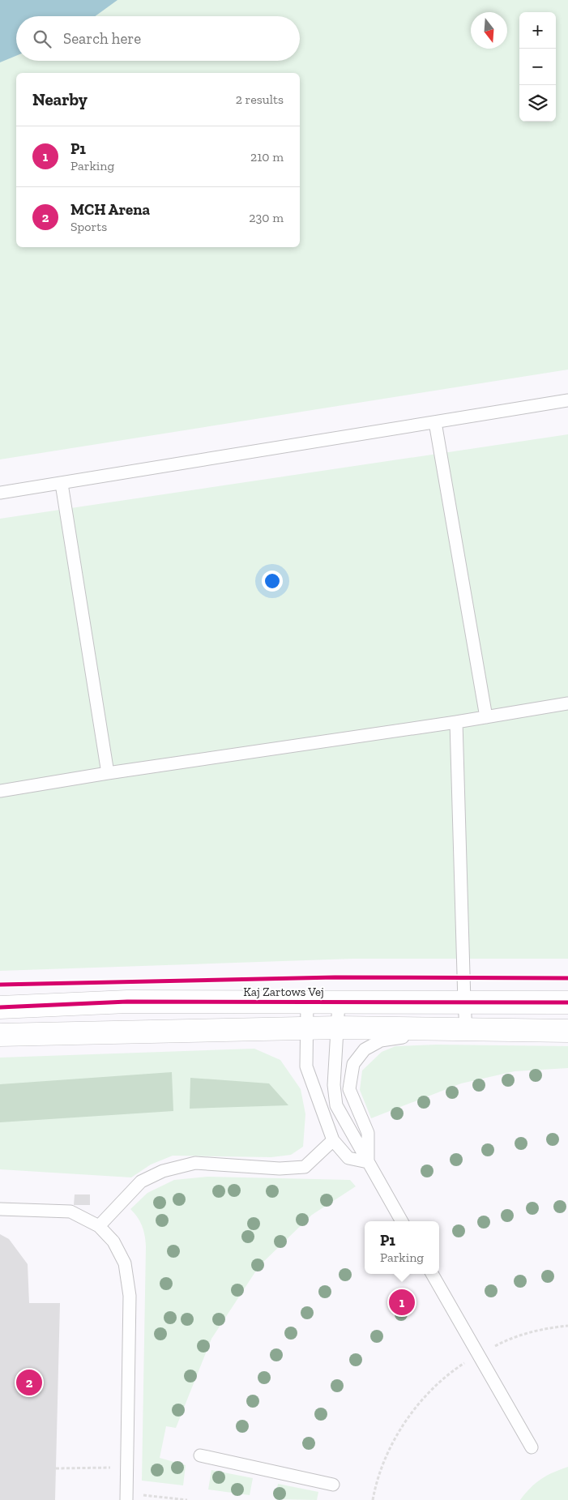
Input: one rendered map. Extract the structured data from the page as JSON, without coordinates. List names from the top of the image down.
{
  "streets": {
    "street": ["Kaj Zartows Vej"]
  },
  "north": "bottom",
  "page": {
    "map_buttons": ["+", "−"],
    "search": "Search here",
    "heading": ["Nearby", "2 results"],
    "list": [
      {
        "mark": "1",
        "name": "P1",
        "note": "Parking",
        "value": "210 m"
      },
      {
        "mark": "2",
        "name": "MCH Arena",
        "note": "Sports",
        "value": "230 m"
      }
    ],
    "popup": ["P1", "Parking"],
    "pins": ["1", "2"]
  }
}
